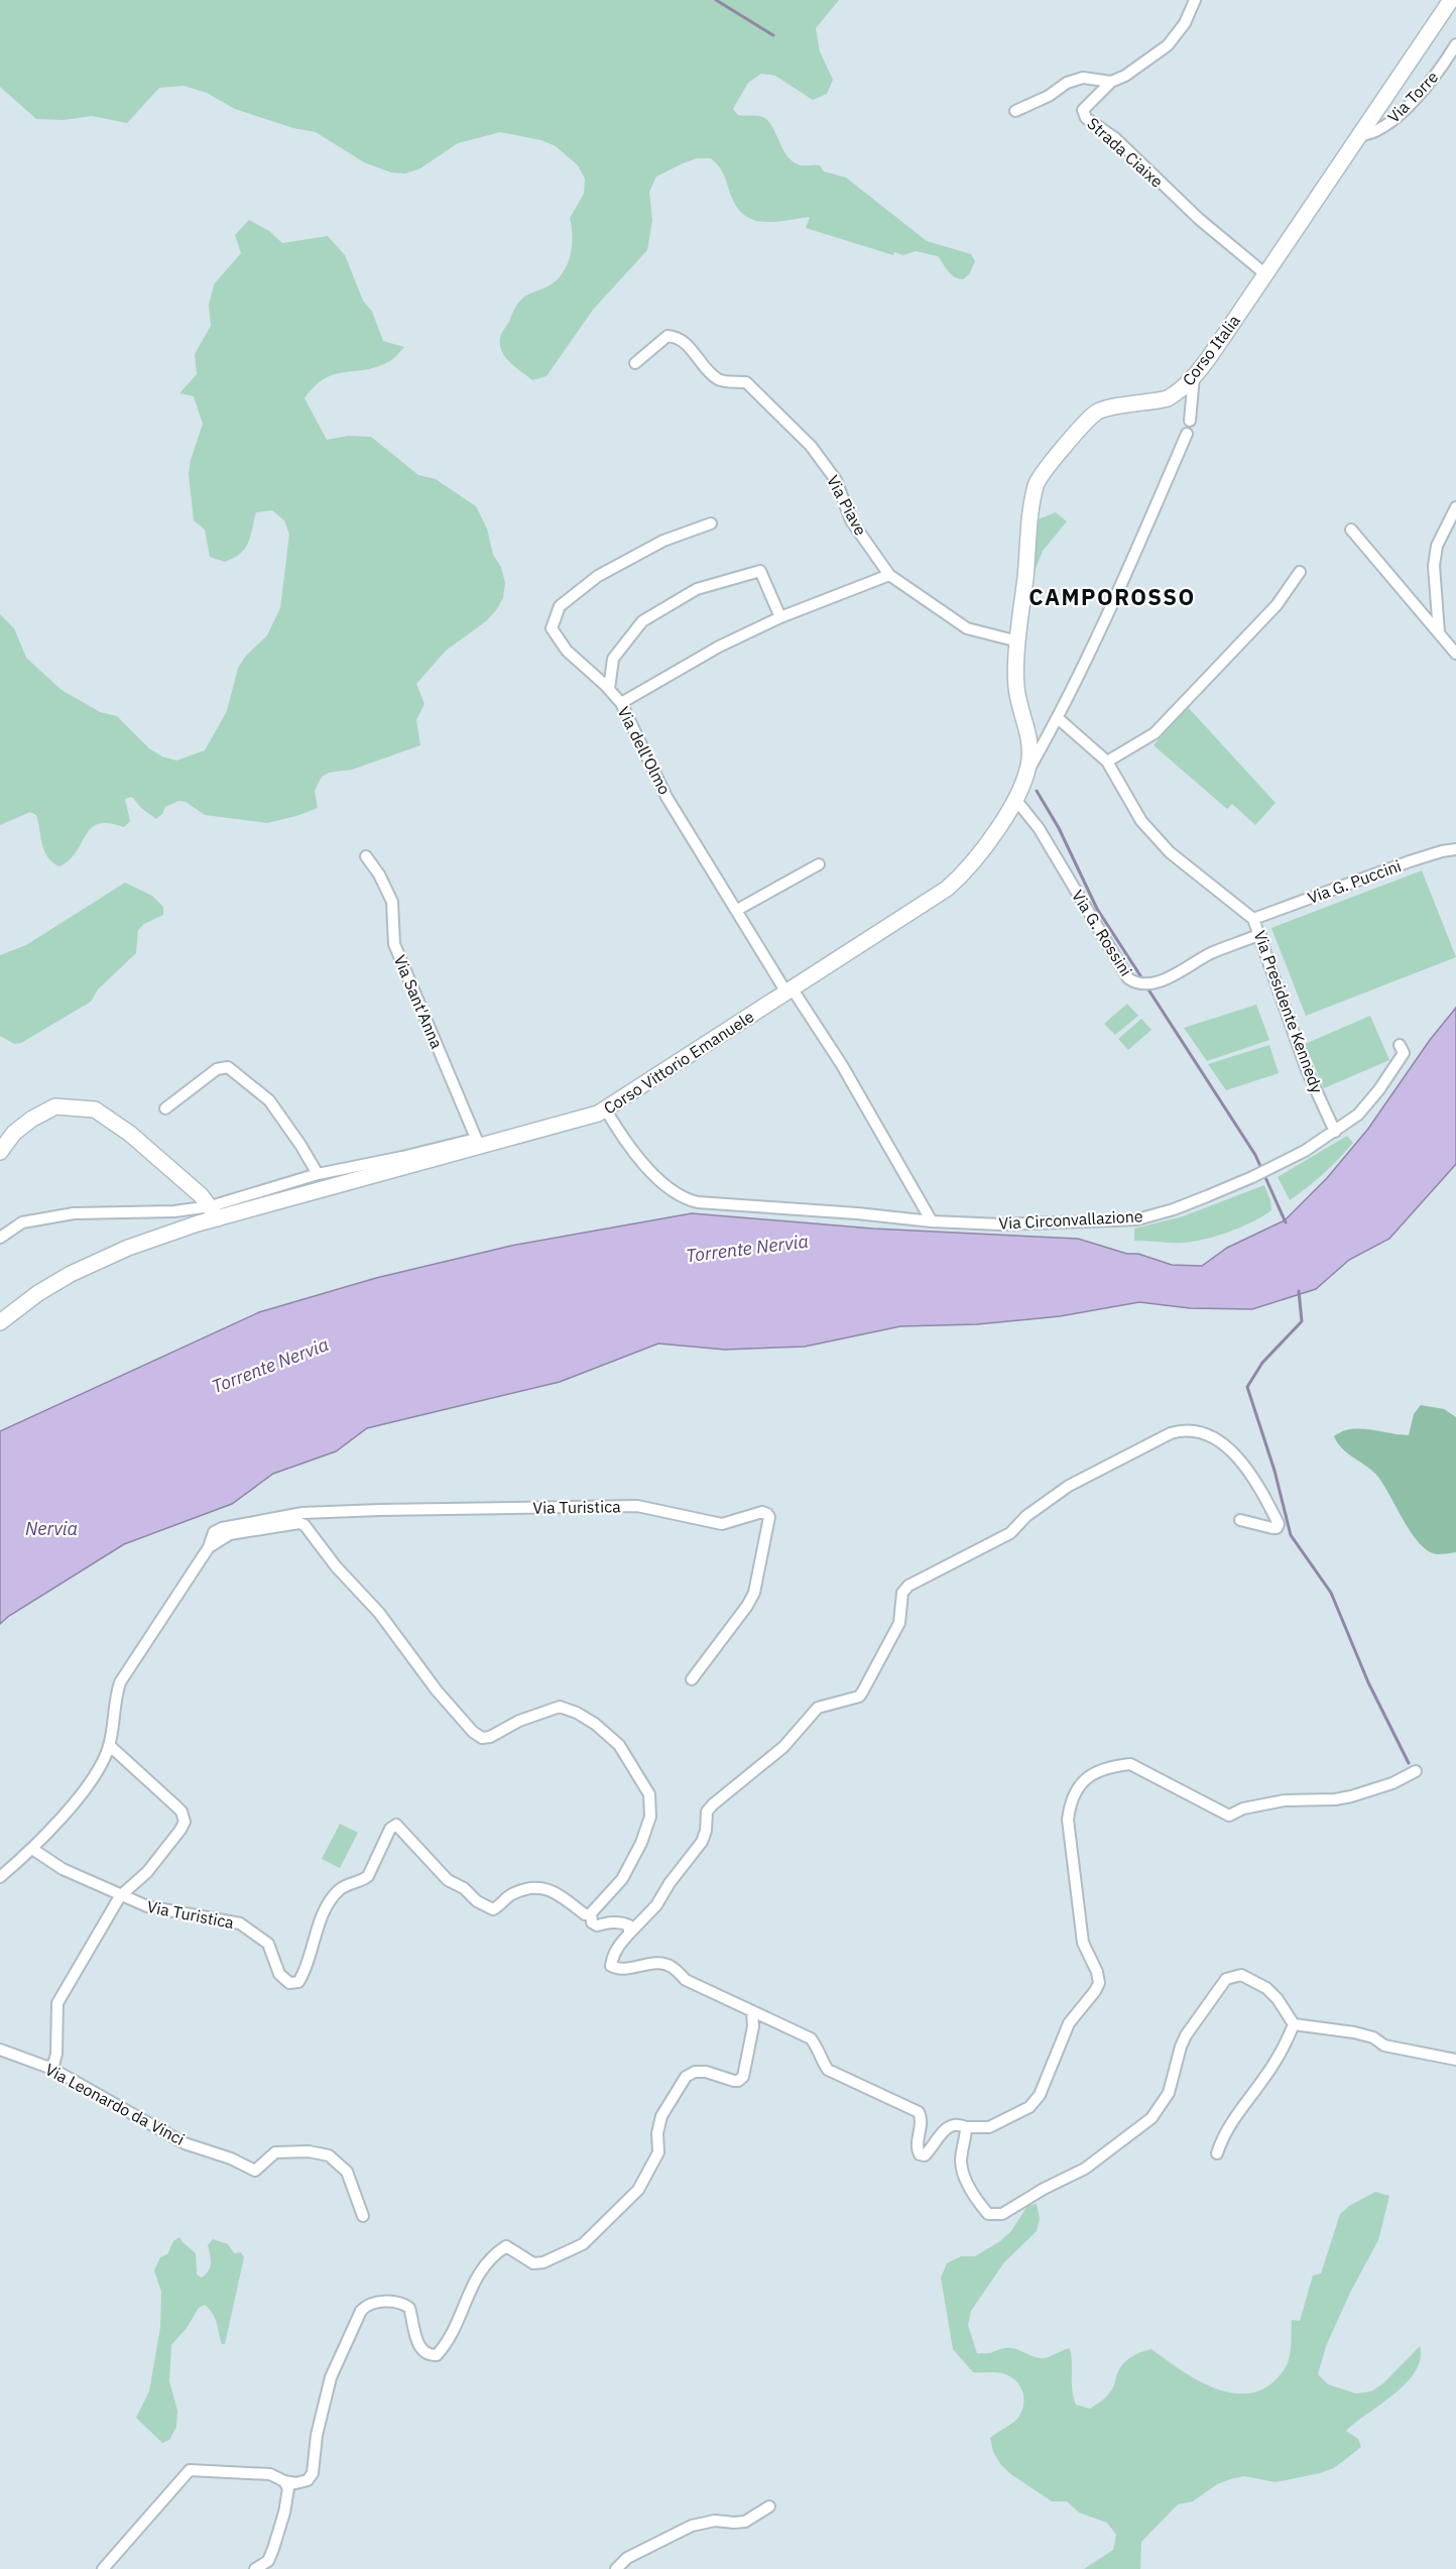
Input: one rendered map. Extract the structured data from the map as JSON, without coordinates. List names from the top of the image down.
{
  "streets": {
    "main road": ["Corso Italia", "Corso Vittorio Emanuele"],
    "street": [
      "Via Torre",
      "Strada Ciaixe",
      "Via Piave",
      "Via dell'Olmo",
      "Via G. Puccini",
      "Via G. Rossini",
      "Via Sant'Anna",
      "Via Presidente Kennedy",
      "Via Circonvallazione",
      "Via Turistica",
      "Via Leonardo da Vinci"
    ]
  },
  "crossings": [
    ["Via Torre", "Corso Italia"],
    ["Strada Ciaixe", "Corso Italia"],
    ["Corso Italia", "Via Piave"],
    ["Corso Italia", "Corso Vittorio Emanuele"],
    ["Via dell'Olmo", "Corso Vittorio Emanuele"],
    ["Via G. Puccini", "Via Presidente Kennedy"],
    ["Via G. Rossini", "Via Presidente Kennedy"],
    ["Via G. Rossini", "Corso Vittorio Emanuele"],
    ["Via Sant'Anna", "Corso Vittorio Emanuele"],
    ["Via Presidente Kennedy", "Via Circonvallazione"],
    ["Corso Vittorio Emanuele", "Via Circonvallazione"]
  ],
  "districts": ["CAMPOROSSO"],
  "water": ["Torrente Nervia", "Nervia"]
}
